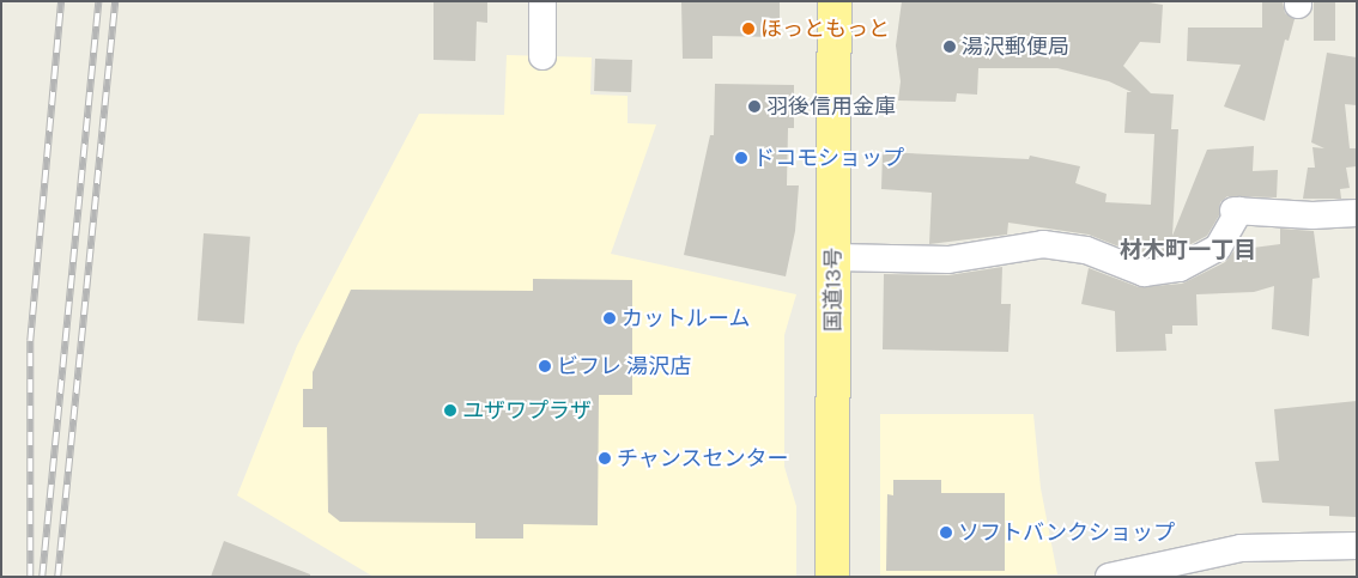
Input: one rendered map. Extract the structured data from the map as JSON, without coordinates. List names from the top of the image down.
{
  "streets": {
    "highway": ["国道13号"]
  },
  "districts": ["材木町一丁目"],
  "places": [
    "ほっともっと",
    "湯沢郵便局",
    "羽後信用金庫",
    "ドコモショップ",
    "カットルーム",
    "ビフレ 湯沢店",
    "ユザワプラザ",
    "チャンスセンター",
    "ソフトバンクショップ"
  ]
}
